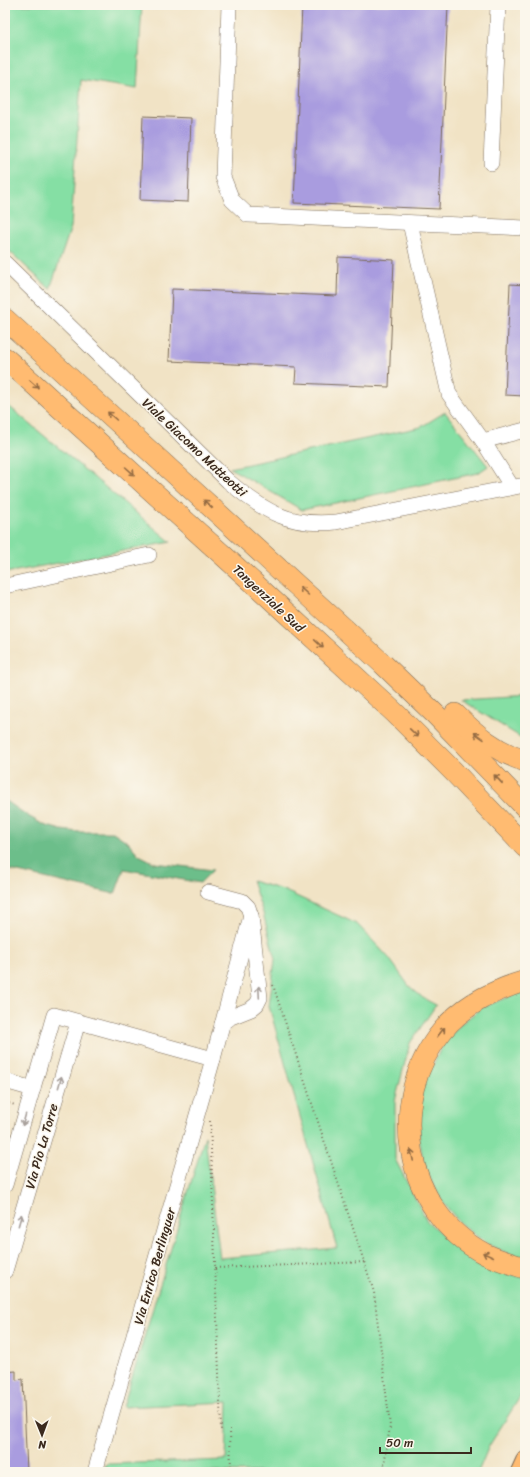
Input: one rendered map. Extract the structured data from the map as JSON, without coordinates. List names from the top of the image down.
{
  "streets": {
    "highway": ["Tangenziale Sud"],
    "street": ["Viale Giacomo Matteotti", "Via Pio La Torre", "Via Enrico Berlinguer"]
  },
  "scale_bar": "50 m",
  "north": "bottom"
}
